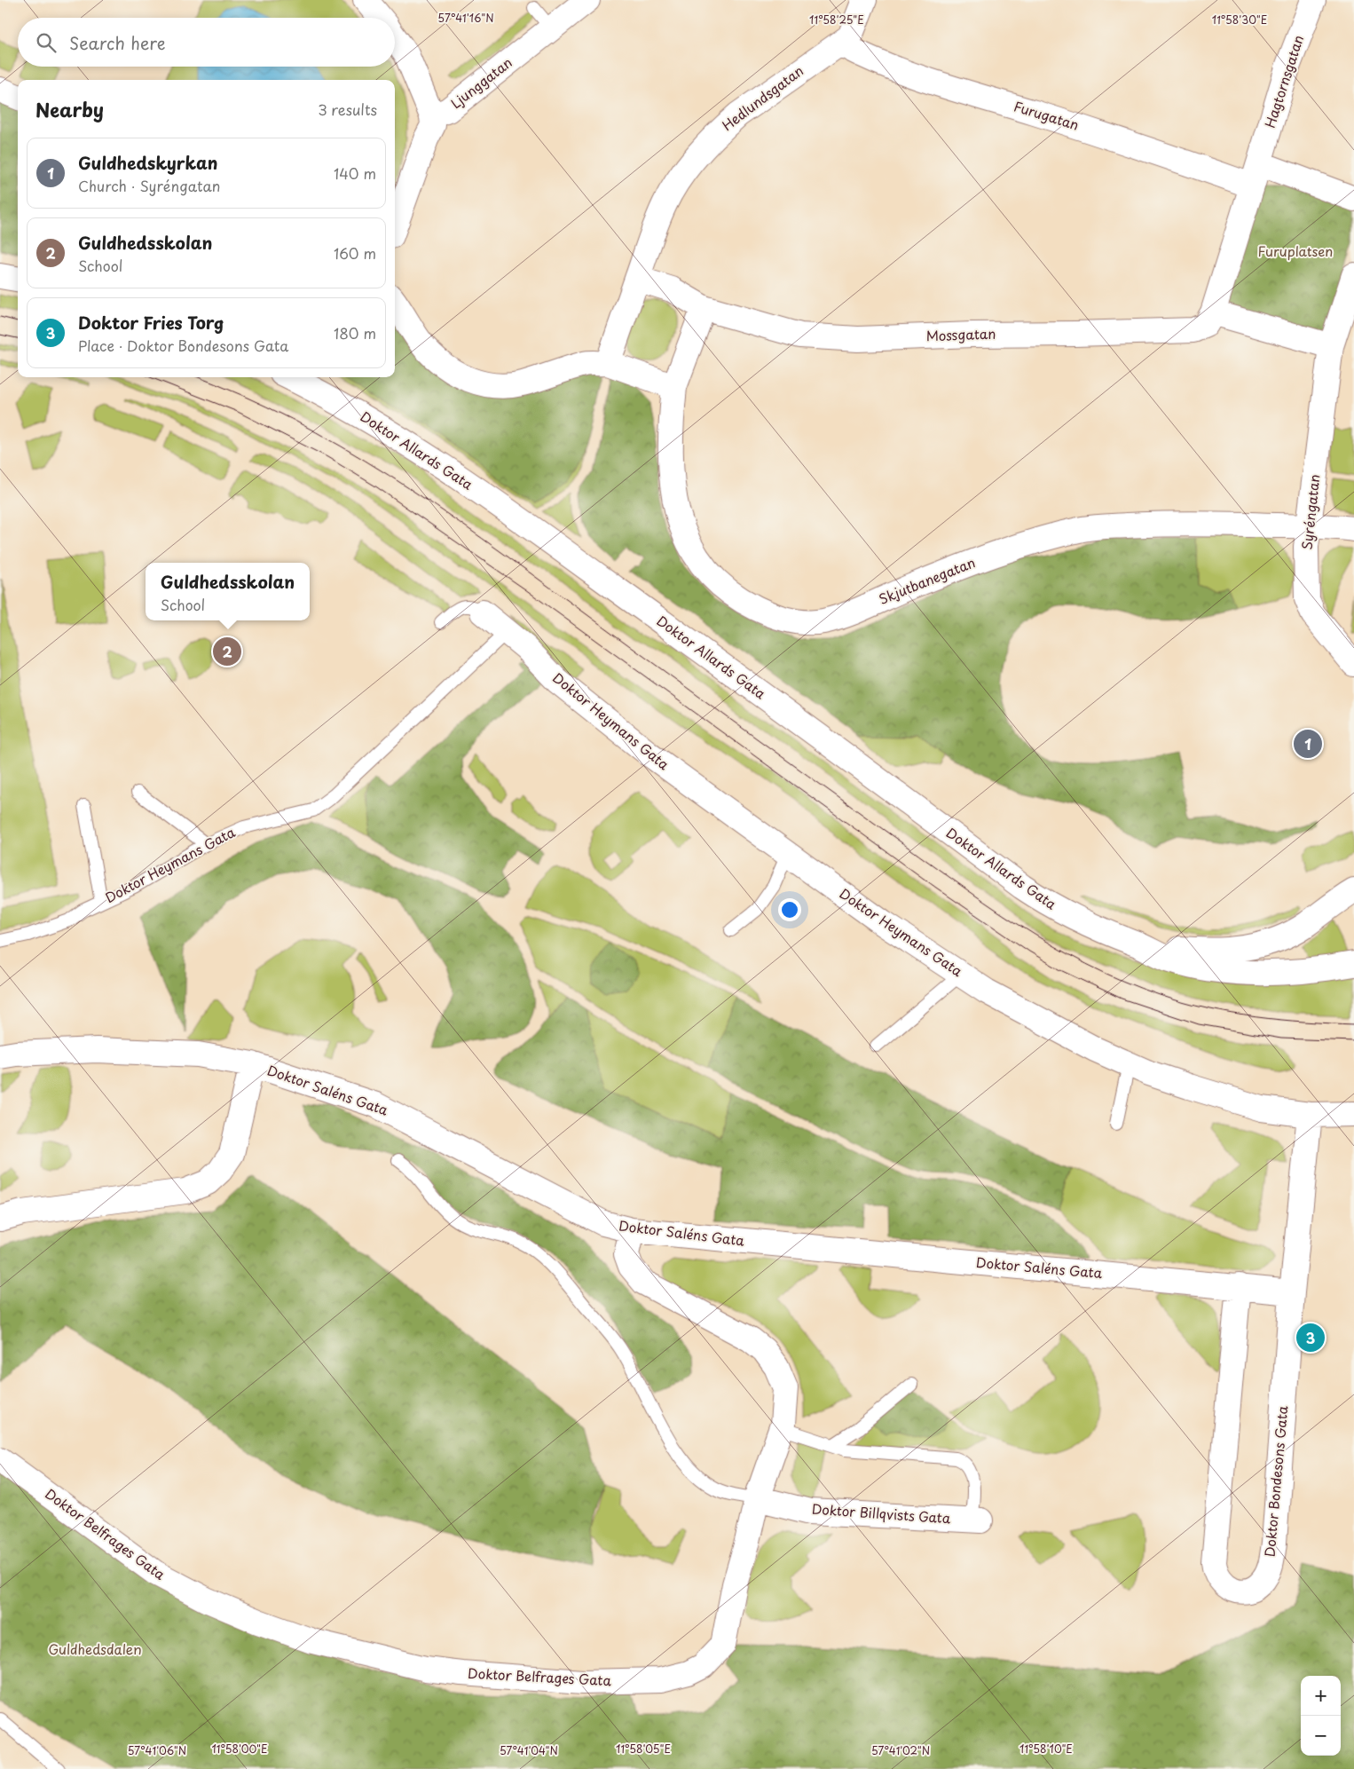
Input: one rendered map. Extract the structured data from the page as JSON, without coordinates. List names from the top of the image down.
{
  "streets": {
    "street": [
      "Hagtornsgatan",
      "Ljunggatan",
      "Hedlundsgatan",
      "Furugatan",
      "Mossgatan",
      "Doktor Allards Gata",
      "Syréngatan",
      "Skjutbanegatan",
      "Doktor Heymans Gata",
      "Doktor Saléns Gata",
      "Doktor Bondesons Gata",
      "Doktor Billqvists Gata",
      "Doktor Belfrages Gata"
    ]
  },
  "crossings": [
    ["Hagtornsgatan", "Furugatan"],
    ["Hedlundsgatan", "Furugatan"],
    ["Hedlundsgatan", "Mossgatan"],
    ["Mossgatan", "Skjutbanegatan"],
    ["Syréngatan", "Skjutbanegatan"],
    ["Doktor Heymans Gata", "Doktor Bondesons Gata"],
    ["Doktor Saléns Gata", "Doktor Bondesons Gata"],
    ["Doktor Saléns Gata", "Doktor Belfrages Gata"],
    ["Doktor Billqvists Gata", "Doktor Belfrages Gata"]
  ],
  "parks": ["Furuplatsen", "Guldhedsdalen"],
  "page": {
    "search": "Search here",
    "heading": ["Nearby", "3 results"],
    "list": [
      {
        "mark": "1",
        "name": "Guldhedskyrkan",
        "note": "Church · Syréngatan",
        "value": "140 m"
      },
      {
        "mark": "2",
        "name": "Guldhedsskolan",
        "note": "School",
        "value": "160 m"
      },
      {
        "mark": "3",
        "name": "Doktor Fries Torg",
        "note": "Place · Doktor Bondesons Gata",
        "value": "180 m"
      }
    ],
    "popup": ["Guldhedsskolan", "School"],
    "pins": ["2", "1", "3"],
    "map_buttons": ["+", "−"]
  },
  "coordinates": [
    "57°41'16\"N",
    "11°58'25\"E",
    "11°58'30\"E",
    "11°58'00\"E",
    "11°58'05\"E",
    "11°58'10\"E",
    "57°41'06\"N",
    "57°41'04\"N",
    "57°41'02\"N"
  ]
}
